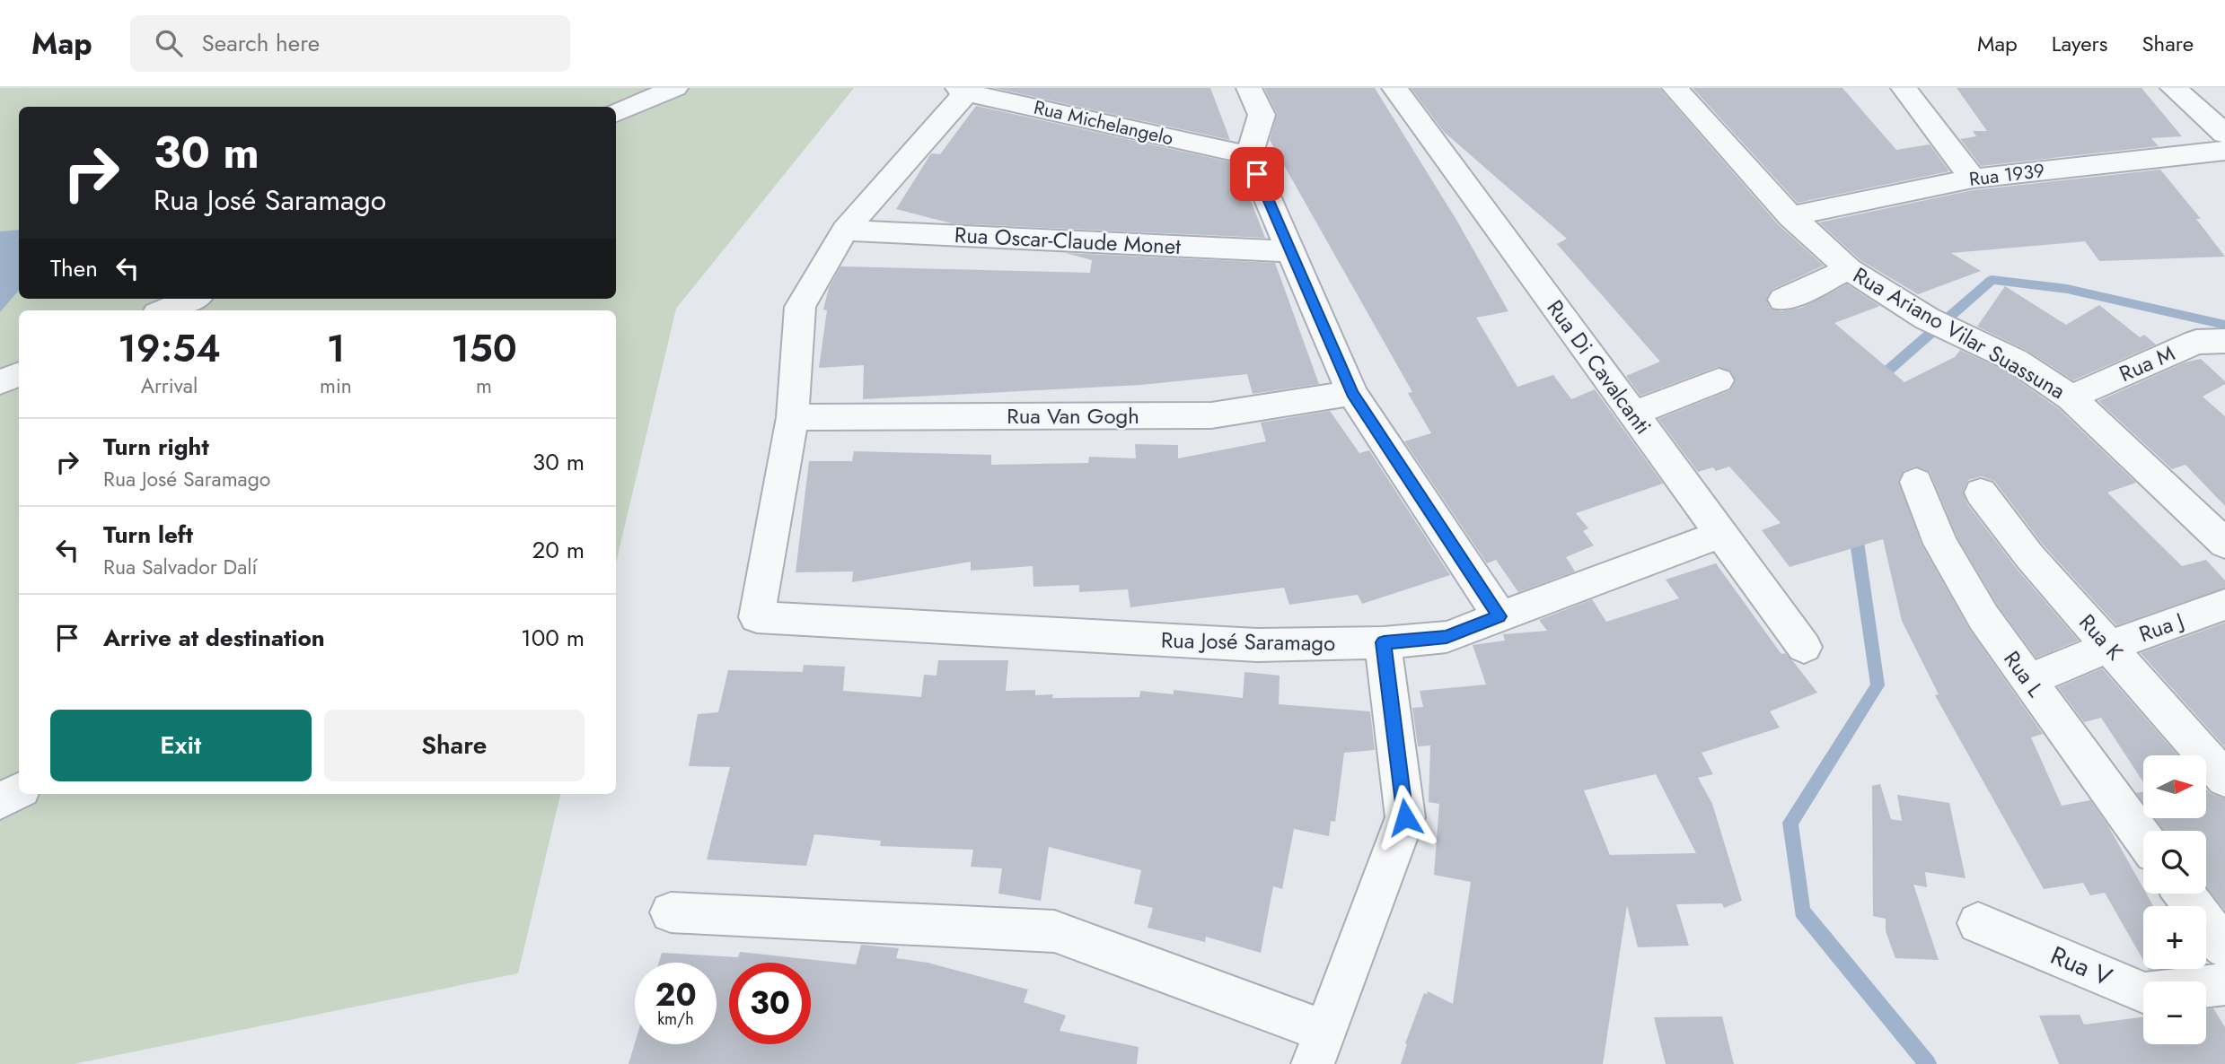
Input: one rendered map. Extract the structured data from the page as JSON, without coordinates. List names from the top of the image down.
{
  "streets": {
    "street": [
      "Rua Michelangelo",
      "Rua 1939",
      "Rua Oscar-Claude Monet",
      "Rua Ariano Vilar Suassuna",
      "Rua M",
      "Rua Di Cavalcanti",
      "Rua Van Gogh",
      "Rua J",
      "Rua K",
      "Rua José Saramago",
      "Rua L",
      "Rua V"
    ]
  },
  "crossings": [
    ["Rua 1939", "Rua Ariano Vilar Suassuna"],
    ["Rua Ariano Vilar Suassuna", "Rua M"],
    ["Rua Di Cavalcanti", "Rua José Saramago"],
    ["Rua Van Gogh", "Rua José Saramago"],
    ["Rua J", "Rua K"],
    ["Rua J", "Rua L"]
  ],
  "north": "right",
  "page": {
    "header": "Map",
    "search": "Search here",
    "nav": ["Map", "Layers", "Share"],
    "turn": ["30 m", "Rua José Saramago"],
    "then": "Then",
    "eta": [
      "19:54",
      "Arrival",
      "1",
      "min",
      "150",
      "m"
    ],
    "list": [
      {
        "name": "Turn right",
        "note": "Rua José Saramago",
        "value": "30 m"
      },
      {
        "name": "Turn left",
        "note": "Rua Salvador Dalí",
        "value": "20 m"
      },
      {
        "name": "Arrive at destination",
        "value": "100 m"
      }
    ],
    "buttons": ["Exit", "Share"],
    "map_buttons": ["+", "−"],
    "speed": "20 km/h",
    "limit": "30"
  }
}
